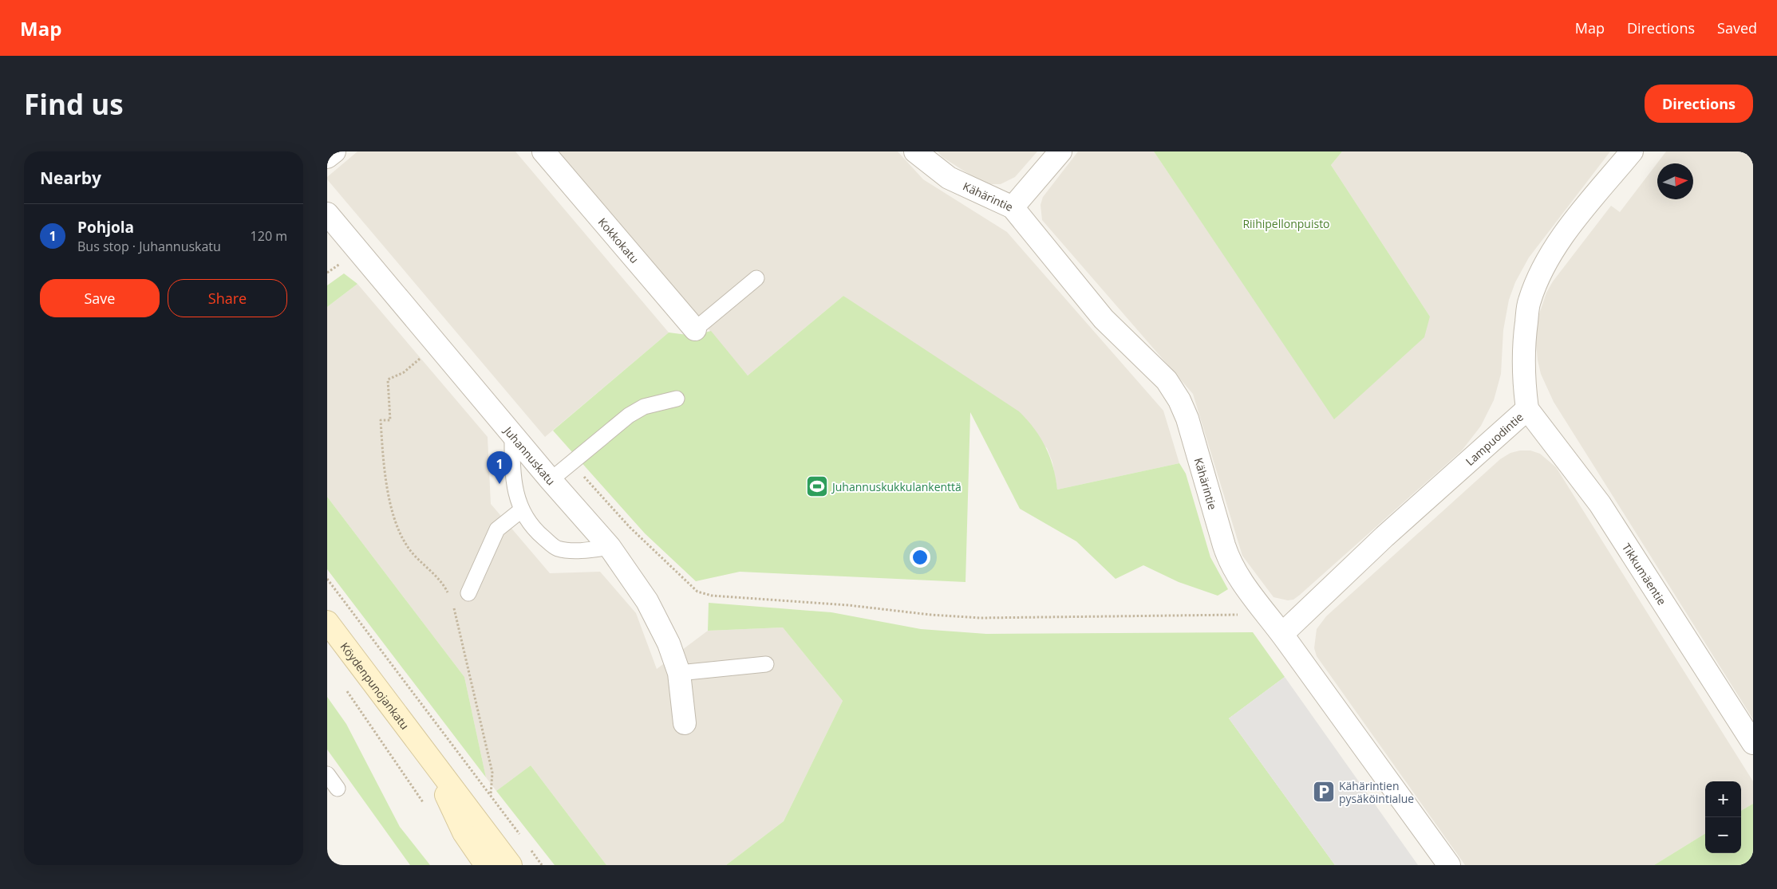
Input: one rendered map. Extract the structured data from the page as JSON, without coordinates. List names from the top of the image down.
{
  "streets": {
    "main road": ["Köydenpunojankatu"],
    "street": [
      "Kähärintie",
      "Kokkokatu",
      "Lampuodintie",
      "Juhannuskatu",
      "Tikkumäentie"
    ]
  },
  "crossings": [
    ["Kähärintie", "Lampuodintie"],
    ["Lampuodintie", "Tikkumäentie"]
  ],
  "parks": ["Riihipellonpuisto"],
  "places": {
    "sports": ["Juhannuskukkulankenttä"],
    "parking": ["Kähärintien pysäköintialue"]
  },
  "north": "right",
  "page": {
    "header": "Map",
    "nav": ["Map", "Directions", "Saved"],
    "buttons": [
      "Directions",
      ["Save", "Share"]
    ],
    "title": "Find us",
    "heading": "Nearby",
    "list": [
      {
        "mark": "1",
        "name": "Pohjola",
        "note": "Bus stop · Juhannuskatu",
        "value": "120 m"
      }
    ],
    "pins": "1",
    "map_buttons": ["+", "−"]
  }
}
